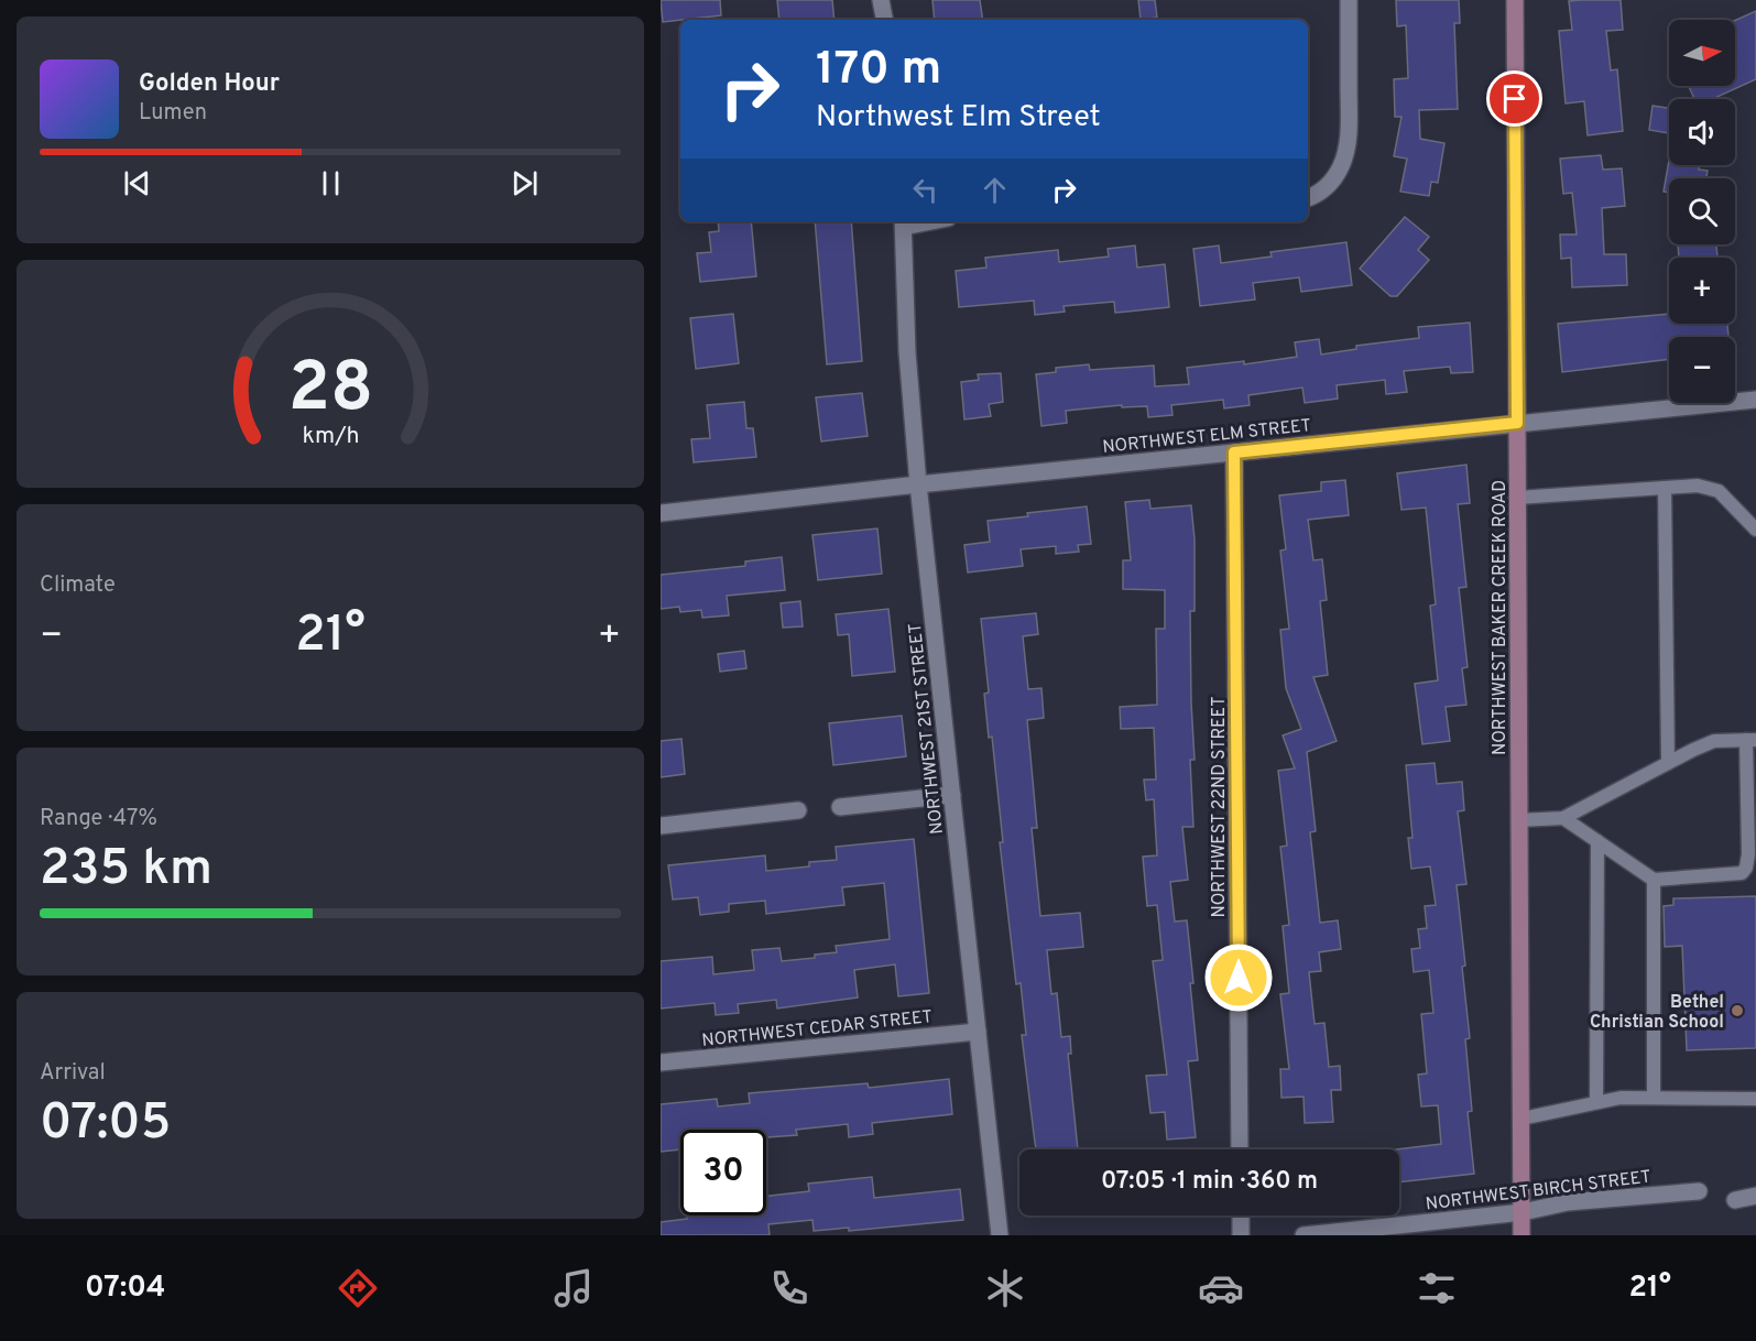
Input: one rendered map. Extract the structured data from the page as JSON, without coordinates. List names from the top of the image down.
{
  "streets": {
    "main road": ["NORTHWEST BAKER CREEK ROAD"],
    "street": [
      "NORTHWEST ELM STREET",
      "NORTHWEST 21ST STREET",
      "NORTHWEST 22ND STREET",
      "NORTHWEST CEDAR STREET",
      "NORTHWEST BIRCH STREET"
    ]
  },
  "crossings": [
    ["NORTHWEST ELM STREET", "NORTHWEST BAKER CREEK ROAD"],
    ["NORTHWEST ELM STREET", "NORTHWEST 21ST STREET"],
    ["NORTHWEST ELM STREET", "NORTHWEST 22ND STREET"],
    ["NORTHWEST BAKER CREEK ROAD", "NORTHWEST BIRCH STREET"],
    ["NORTHWEST 21ST STREET", "NORTHWEST CEDAR STREET"]
  ],
  "places": ["Bethel Christian School"],
  "north": "right",
  "page": {
    "map_buttons": ["+", "−"],
    "turn": ["170 m", "Northwest Elm Street"],
    "song": ["Golden Hour", "Lumen"],
    "tile": [
      "Climate",
      ["Range · 47%", "235 km"],
      ["Arrival", "07:05"]
    ],
    "heat": ["−", "21°", "+"],
    "limit": "30",
    "trip": "07:05 · 1 min · 360 m",
    "tabs": ["07:04", "21°"],
    "gauge": ["28", "km/h"]
  }
}
